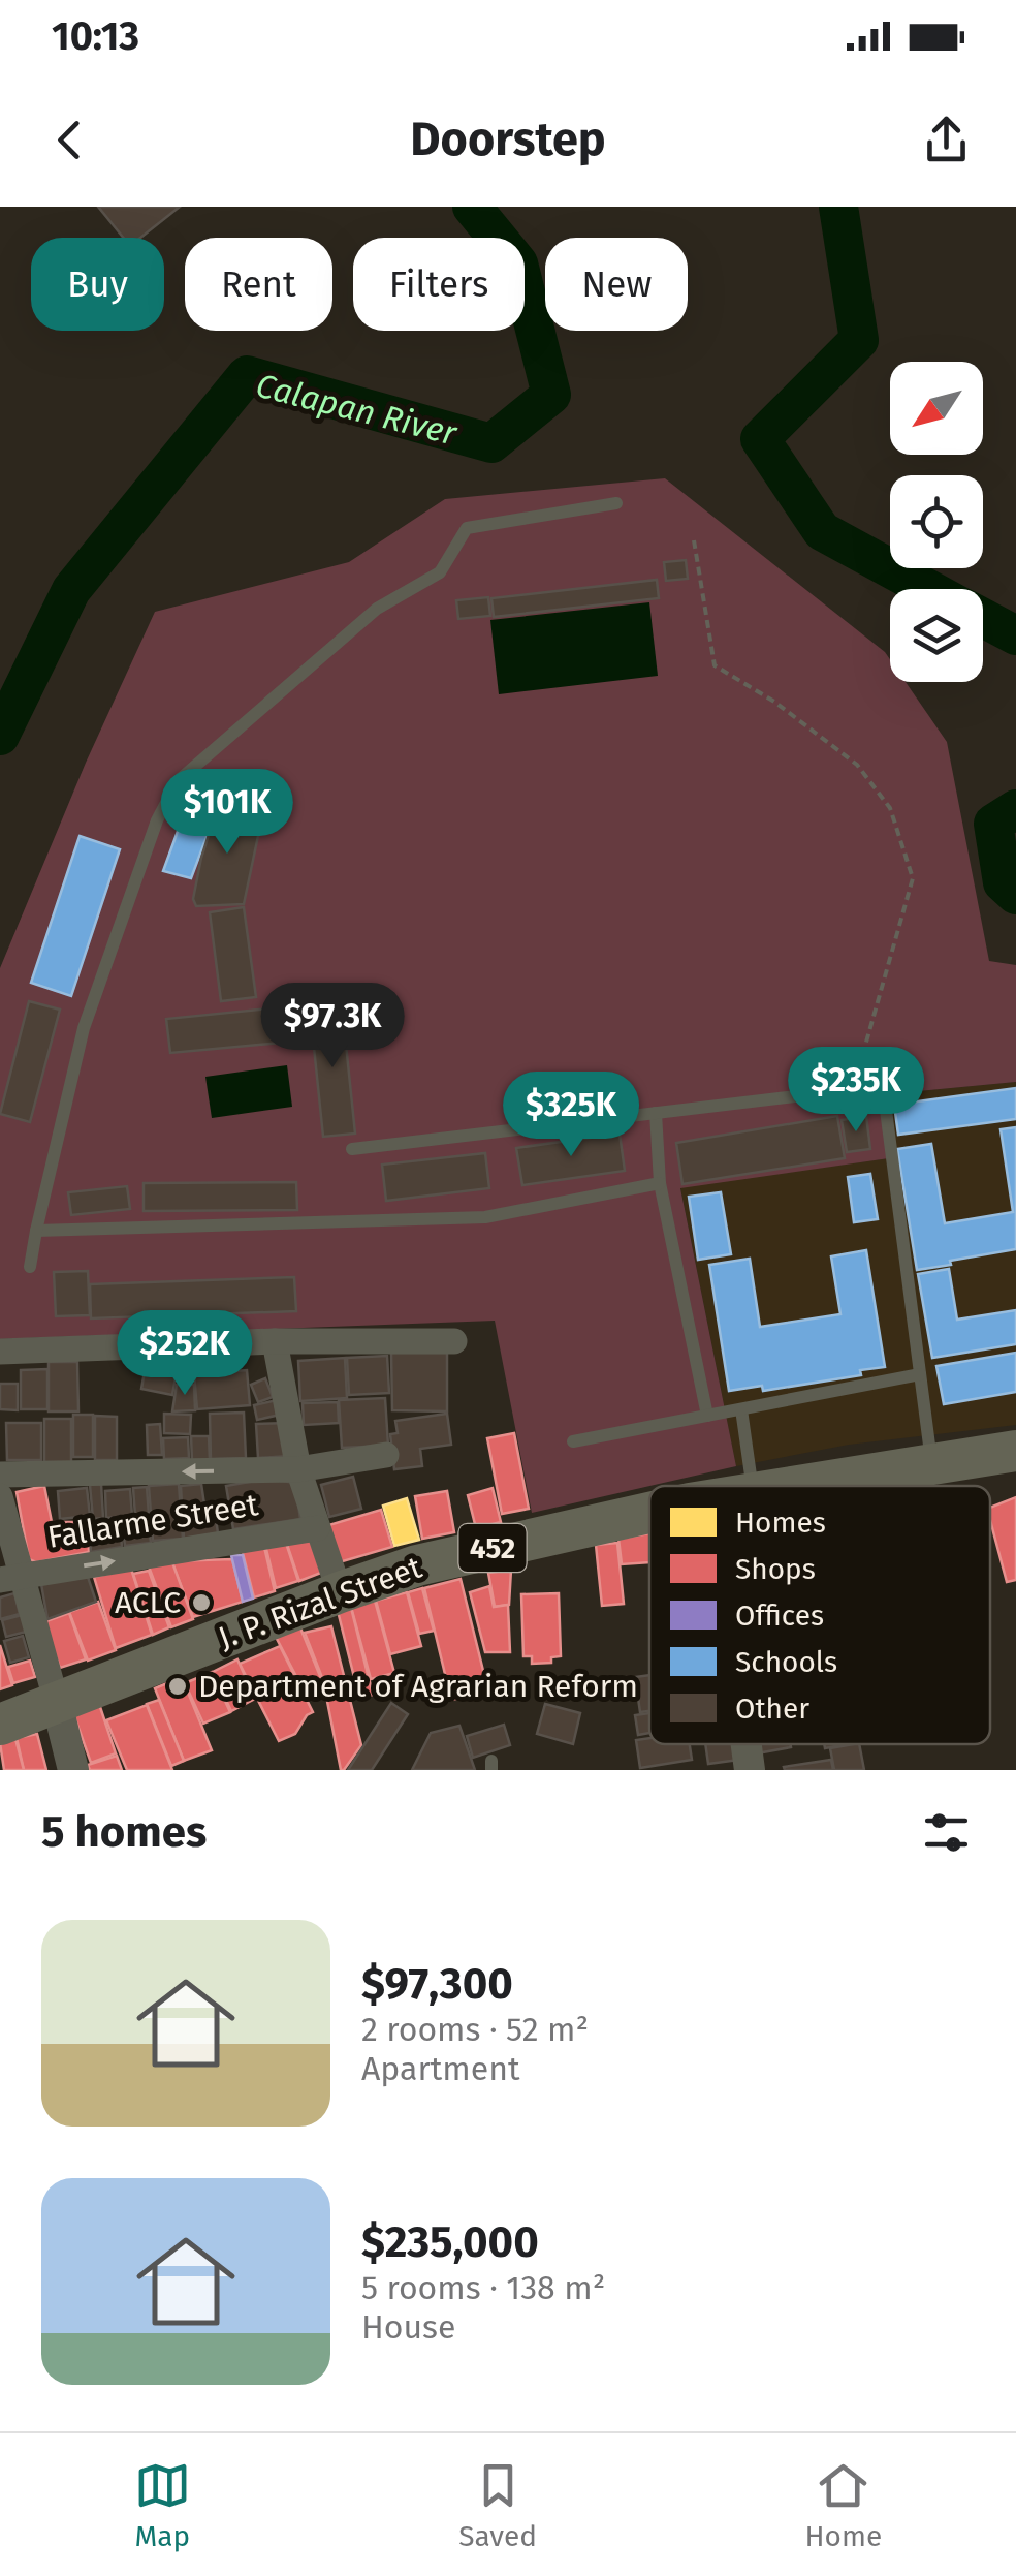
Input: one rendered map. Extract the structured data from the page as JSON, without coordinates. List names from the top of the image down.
{
  "streets": {
    "highway": ["452", "J. P. Rizal Street"],
    "street": ["Fallarme Street"]
  },
  "water": ["Calapan River"],
  "places": ["ACLC", "Department of Agrarian Reform"],
  "legend": [
    "Homes",
    "Shops",
    "Offices",
    "Schools",
    "Other"
  ],
  "north": "bottom left",
  "page": {
    "status": "10:13",
    "header": "Doorstep",
    "chip": [
      "Buy",
      "Rent",
      "Filters",
      "New"
    ],
    "price": [
      "$101K",
      "$97.3K",
      "$235K",
      "$325K",
      "$252K"
    ],
    "heading": "5 homes",
    "list": [
      {
        "name": "$97,300",
        "note": "2 rooms · 52 m² · Apartment"
      },
      {
        "name": "$235,000",
        "note": "5 rooms · 138 m² · House"
      }
    ],
    "tabs": ["Map", "Saved", "Home"]
  }
}
